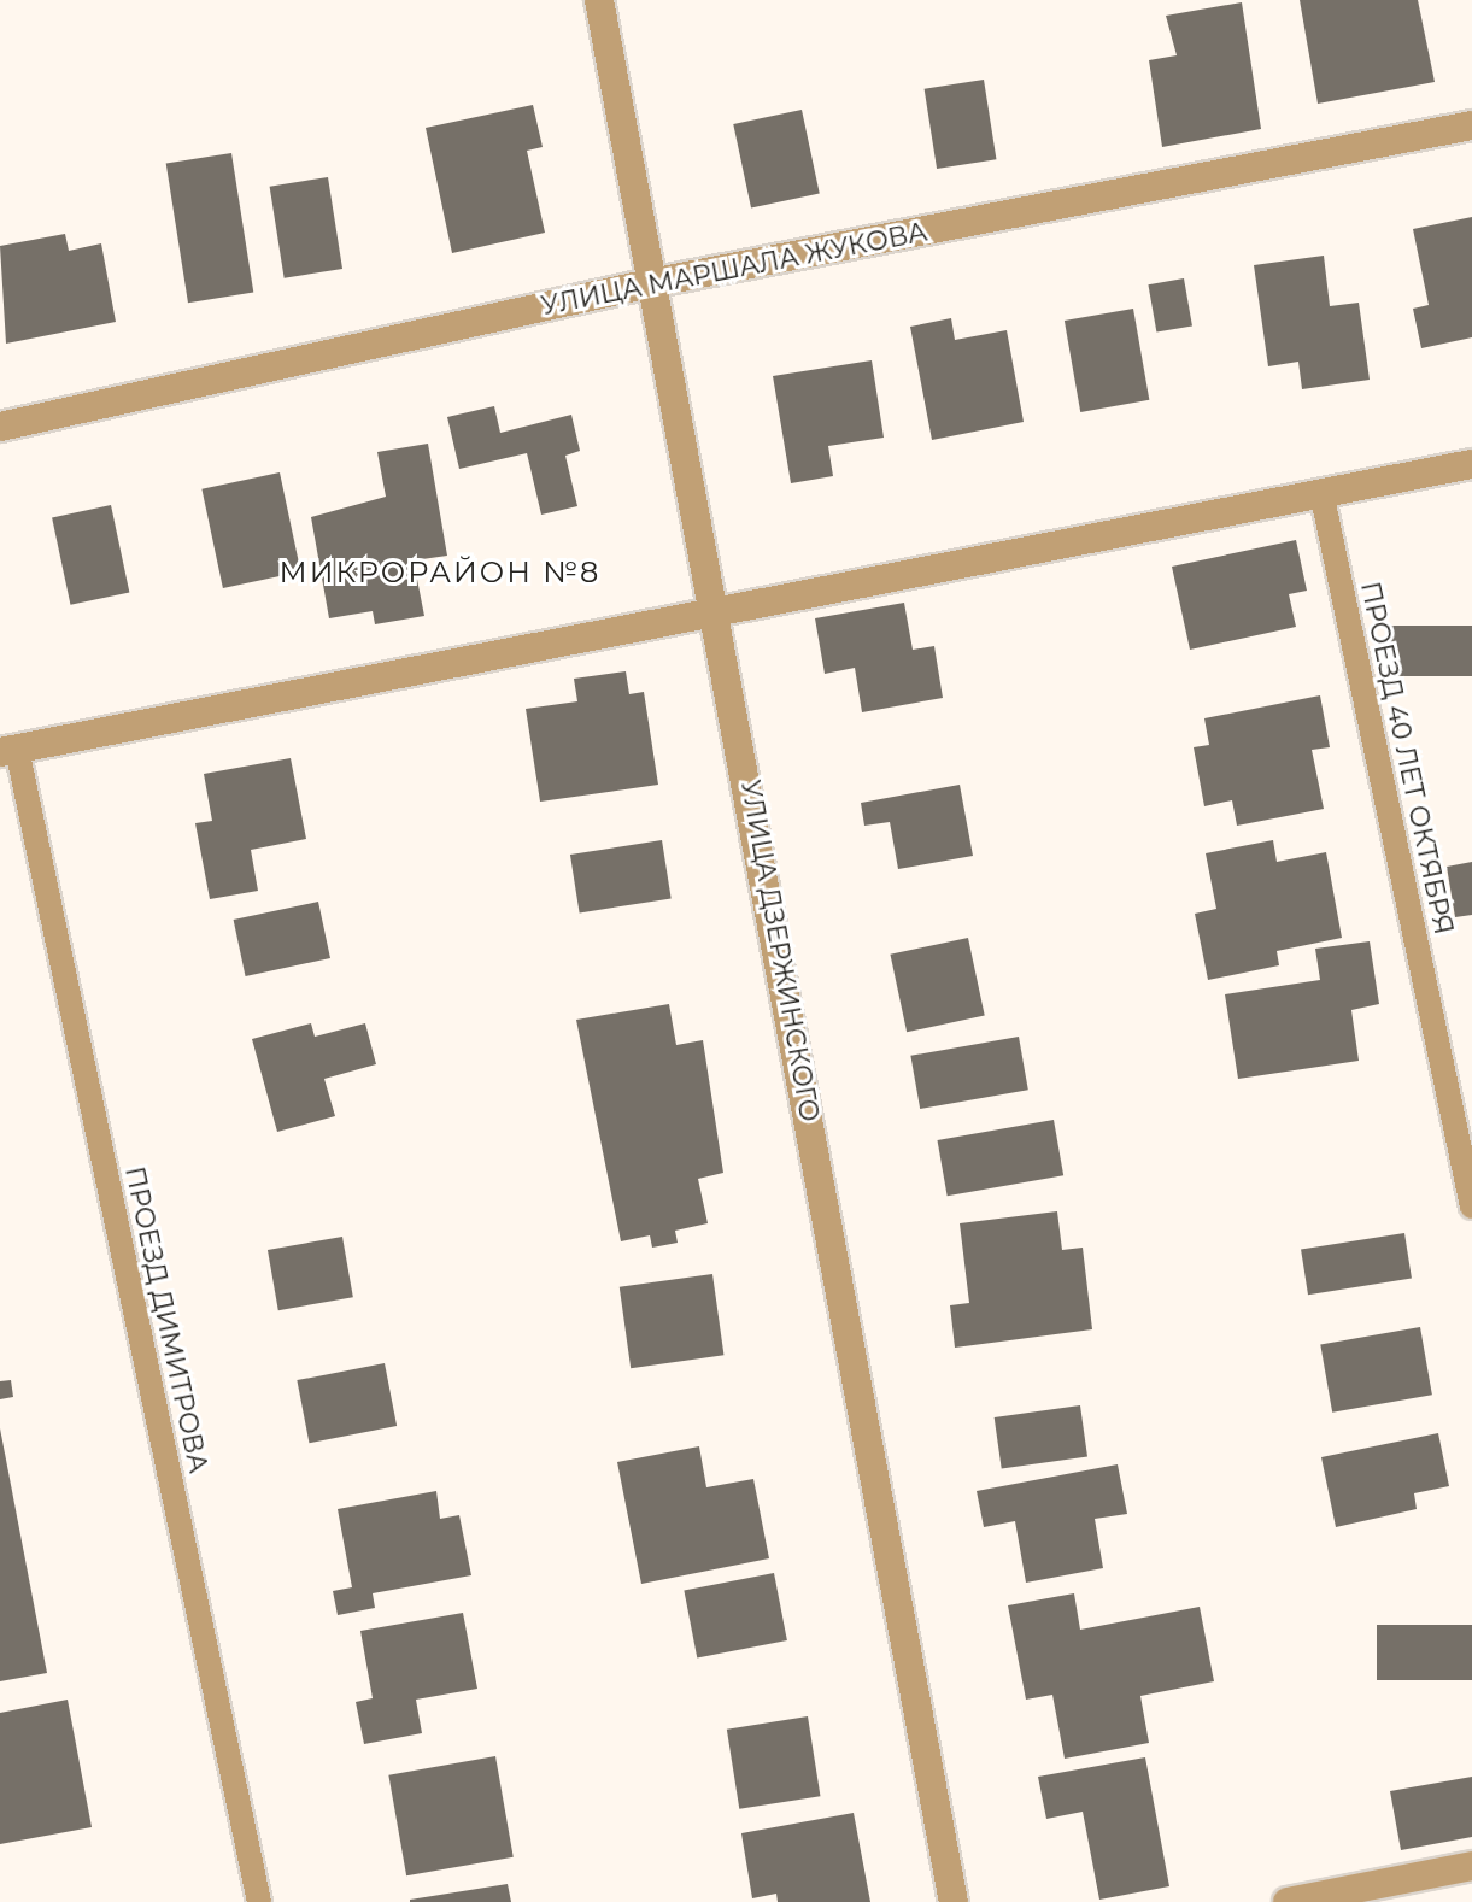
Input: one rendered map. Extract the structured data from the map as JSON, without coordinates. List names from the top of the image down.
{
  "streets": {
    "street": ["УЛИЦА МАРШАЛА ЖУКОВА", "УЛИЦА ДЗЕРЖИНСКОГО"],
    "lane": ["ПРОЕЗД 40 ЛЕТ ОКТЯБРЯ", "ПРОЕЗД ДИМИТРОВА"]
  },
  "crossings": [
    ["УЛИЦА МАРШАЛА ЖУКОВА", "УЛИЦА ДЗЕРЖИНСКОГО"]
  ],
  "districts": ["МИКРОРАЙОН №8"]
}
